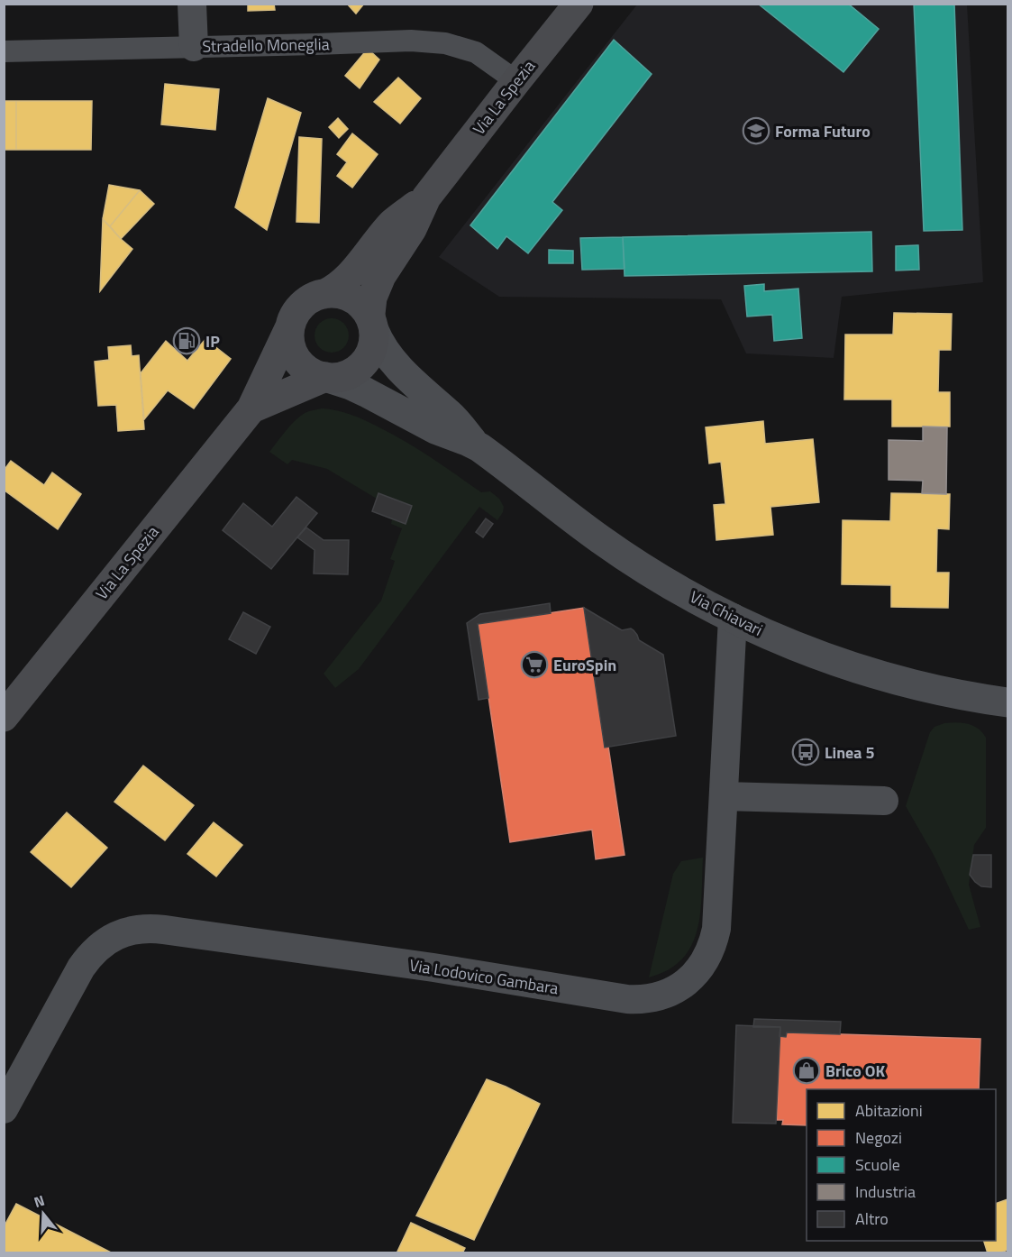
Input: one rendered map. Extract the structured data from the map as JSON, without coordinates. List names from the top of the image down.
{
  "streets": {
    "main road": ["Via La Spezia"],
    "street": ["Stradello Moneglia", "Via Chiavari", "Via Lodovico Gambara"]
  },
  "crossings": [
    ["Stradello Moneglia", "Via La Spezia"],
    ["Via La Spezia", "Via Chiavari"],
    ["Via Chiavari", "Via Lodovico Gambara"]
  ],
  "places": {
    "school or university": ["Forma Futuro"],
    "fuel station": ["IP"],
    "supermarket": ["EuroSpin"],
    "bus stop": ["Linea 5"],
    "shop": ["Brico OK"]
  },
  "legend": [
    "Abitazioni",
    "Negozi",
    "Scuole",
    "Industria",
    "Altro"
  ],
  "north": "top"
}
